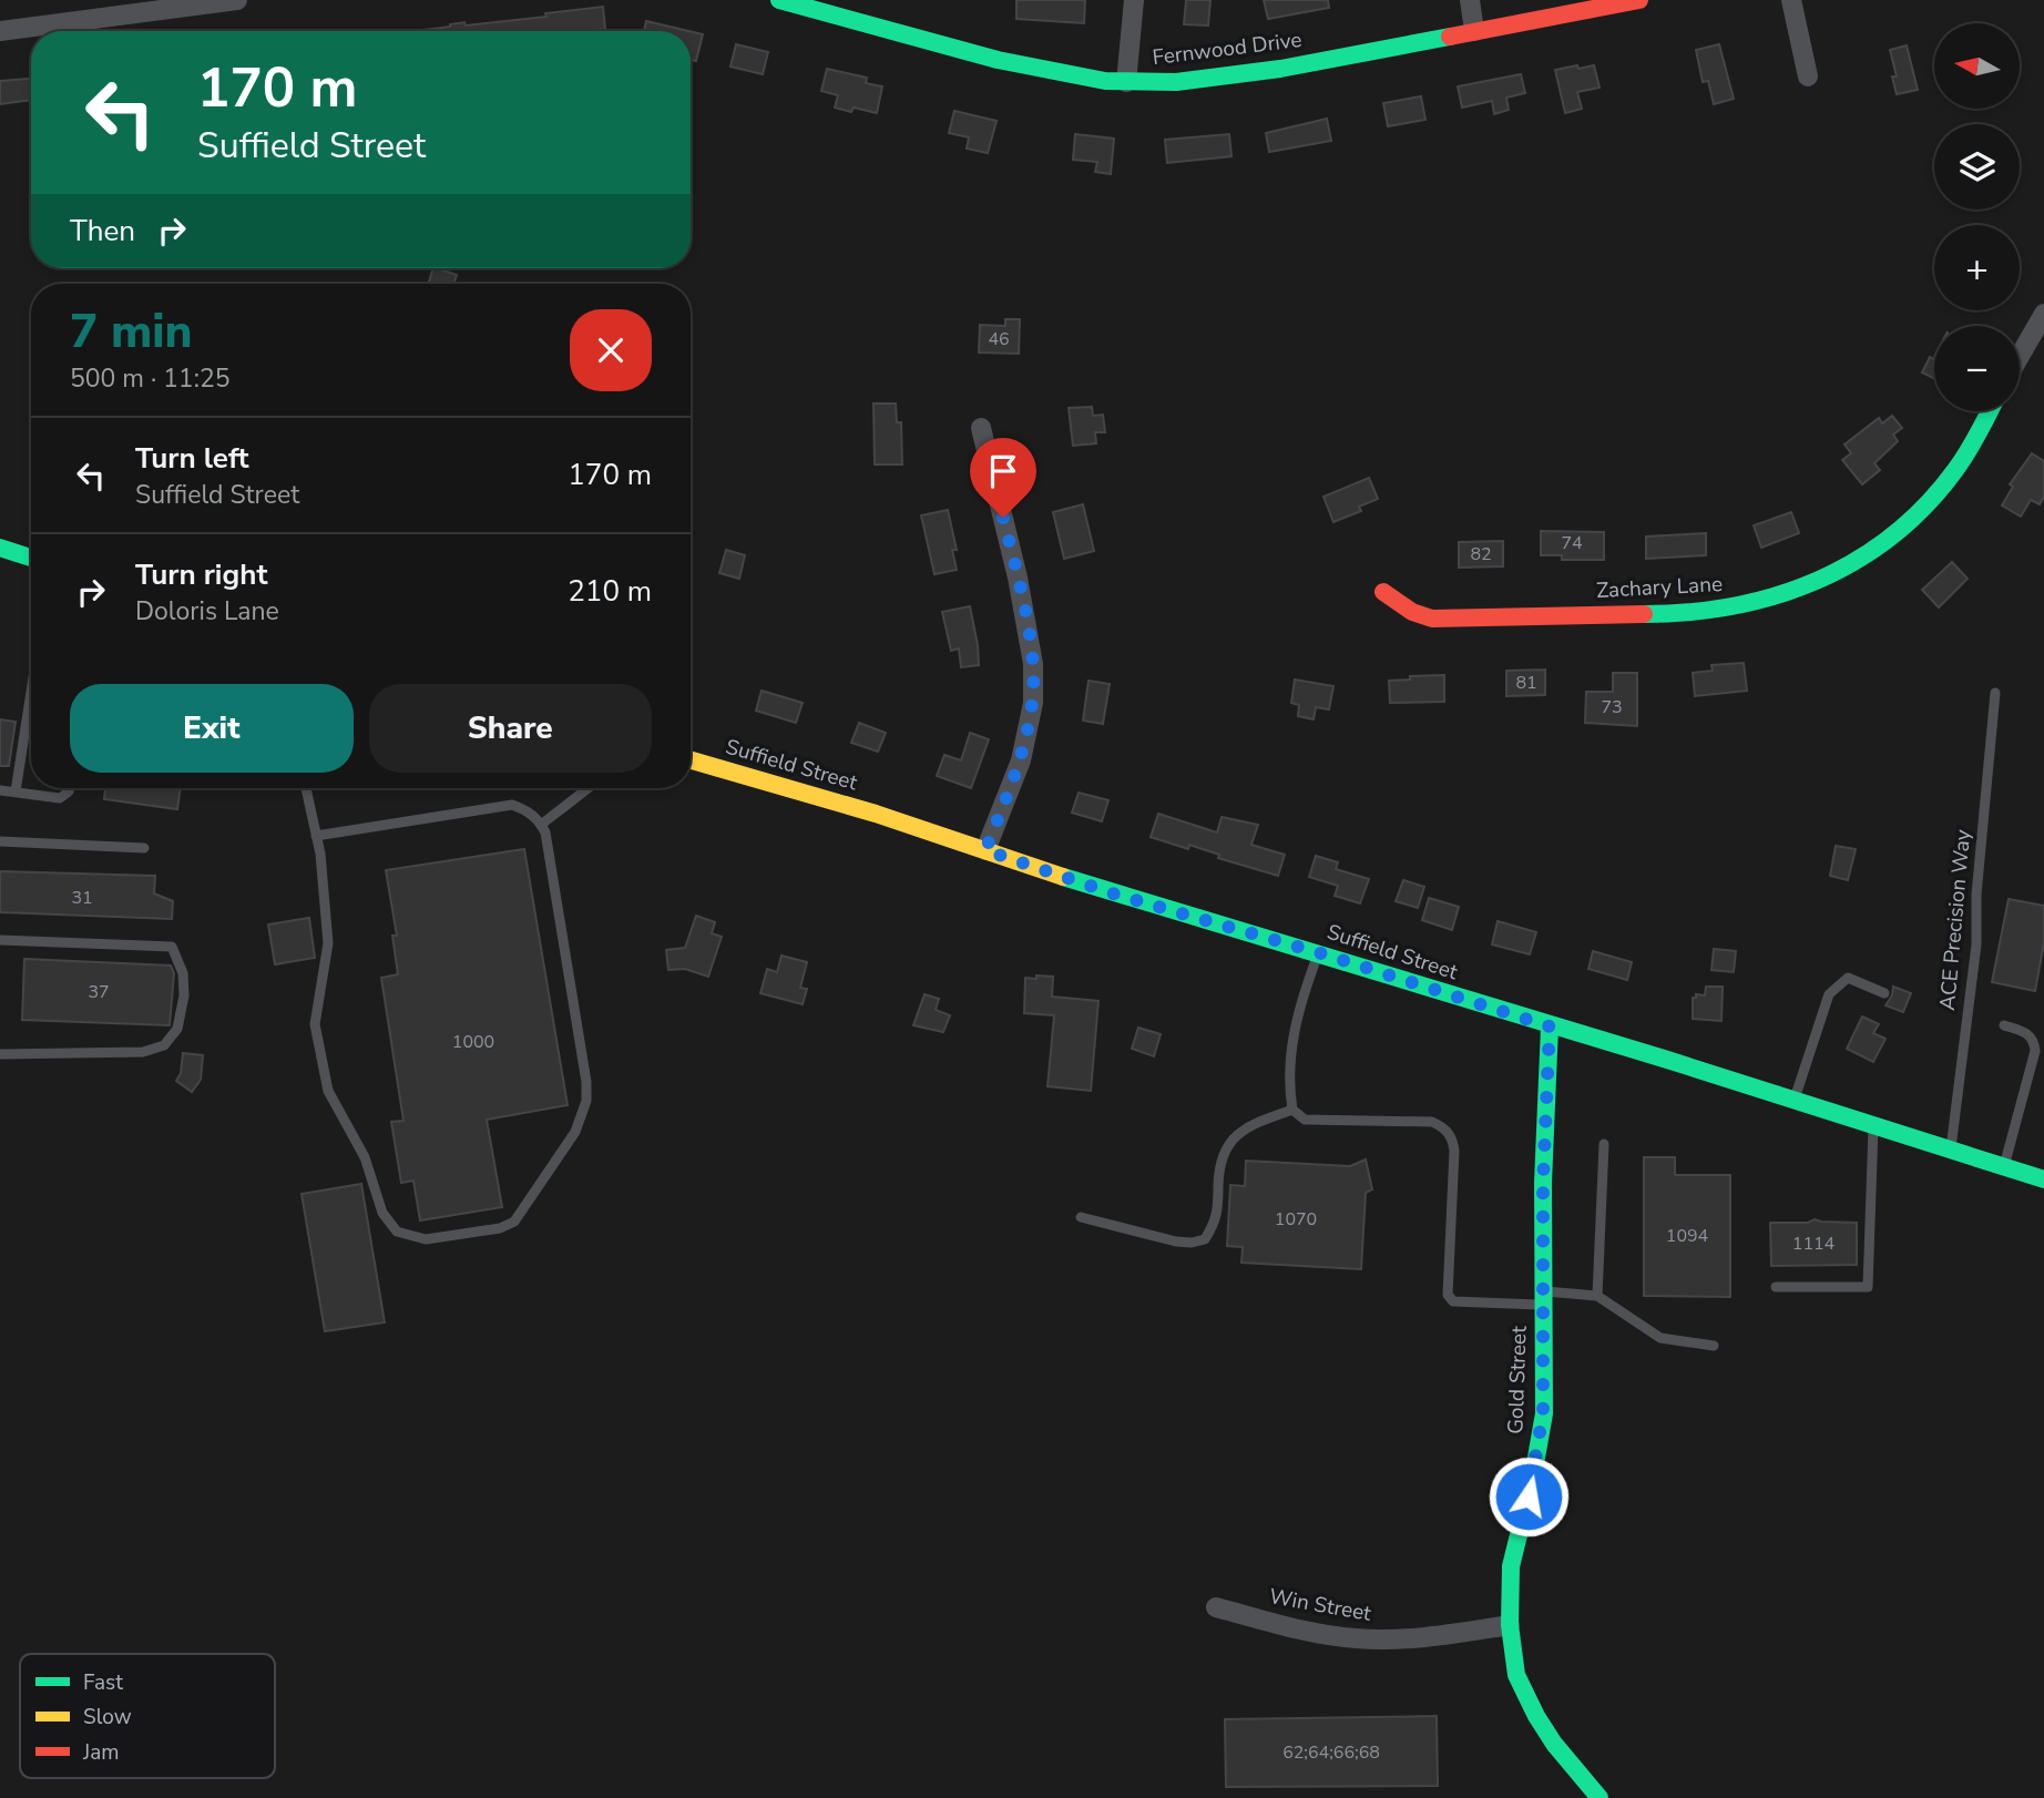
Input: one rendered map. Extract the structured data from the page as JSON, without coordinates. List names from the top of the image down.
{
  "streets": {
    "street": [
      "Fernwood Drive",
      "Zachary Lane",
      "Suffield Street",
      "Gold Street",
      "Win Street"
    ],
    "lane": ["ACE Precision Way"]
  },
  "crossings": [
    ["Suffield Street", "ACE Precision Way"],
    ["Suffield Street", "Gold Street"],
    ["Gold Street", "Win Street"]
  ],
  "house_numbers": [
    "46",
    "74",
    "82",
    "81",
    "73",
    "31",
    "37",
    "1000",
    "1070",
    "1094",
    "1114",
    "62;64;66;68"
  ],
  "legend": ["Fast", "Slow", "Jam"],
  "north": "left",
  "page": {
    "map_buttons": ["+", "−"],
    "turn": ["170 m", "Suffield Street"],
    "then": "Then",
    "heading": ["7 min", "500 m · 11:25"],
    "list": [
      {
        "name": "Turn left",
        "note": "Suffield Street",
        "value": "170 m"
      },
      {
        "name": "Turn right",
        "note": "Doloris Lane",
        "value": "210 m"
      }
    ],
    "buttons": ["Exit", "Share"]
  }
}
